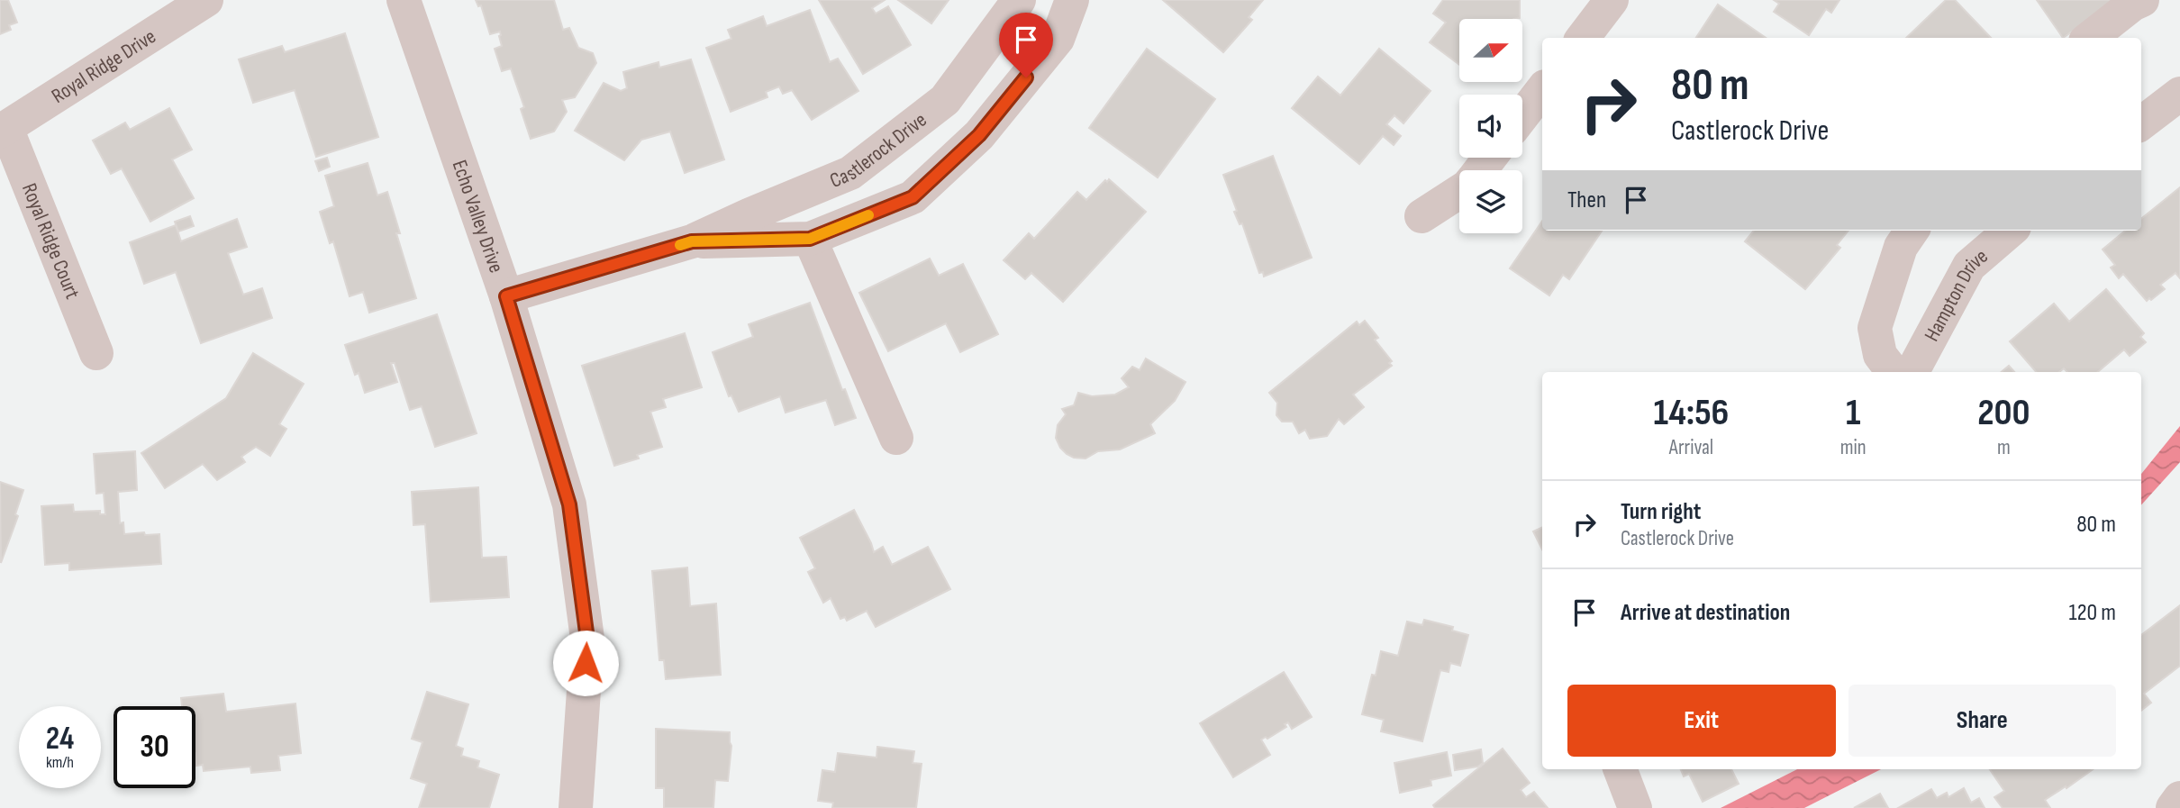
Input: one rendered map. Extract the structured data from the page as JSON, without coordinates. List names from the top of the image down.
{
  "streets": {
    "street": [
      "Royal Ridge Drive",
      "Castlerock Drive",
      "Echo Valley Drive",
      "Royal Ridge Court",
      "Hampton Drive"
    ]
  },
  "crossings": [
    ["Royal Ridge Drive", "Royal Ridge Court"],
    ["Castlerock Drive", "Echo Valley Drive"]
  ],
  "north": "right",
  "page": {
    "turn": ["80 m", "Castlerock Drive"],
    "then": "Then",
    "eta": [
      "14:56",
      "Arrival",
      "1",
      "min",
      "200",
      "m"
    ],
    "list": [
      {
        "name": "Turn right",
        "note": "Castlerock Drive",
        "value": "80 m"
      },
      {
        "name": "Arrive at destination",
        "value": "120 m"
      }
    ],
    "buttons": ["Exit", "Share"],
    "speed": "24 km/h",
    "limit": "30"
  }
}
